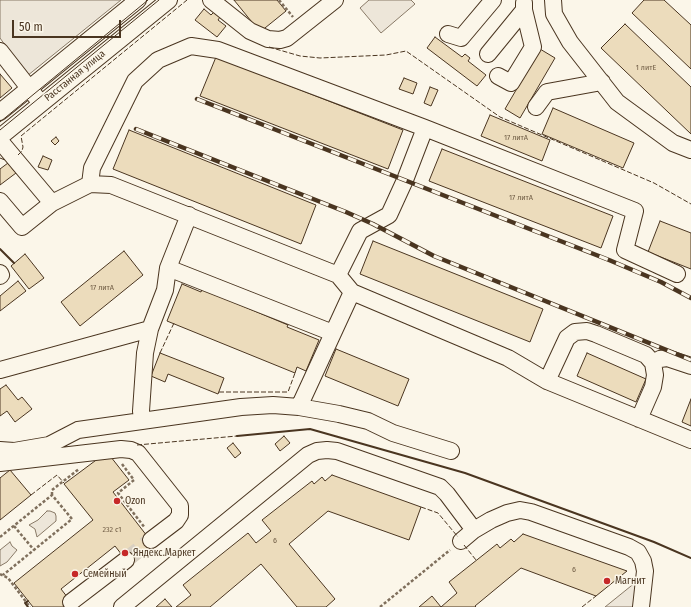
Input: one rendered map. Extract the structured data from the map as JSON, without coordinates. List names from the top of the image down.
{
  "streets": {
    "street": ["Расстанная улица"]
  },
  "places": [
    "Ozon",
    "Яндекс.Маркет",
    "Семейный",
    "Магнит"
  ],
  "house_numbers": [
    "1 литЕ",
    "17 литА",
    "17 литА",
    "17 литА",
    "232 с1",
    "6",
    "6"
  ],
  "scale_bar": "50 m"
}
